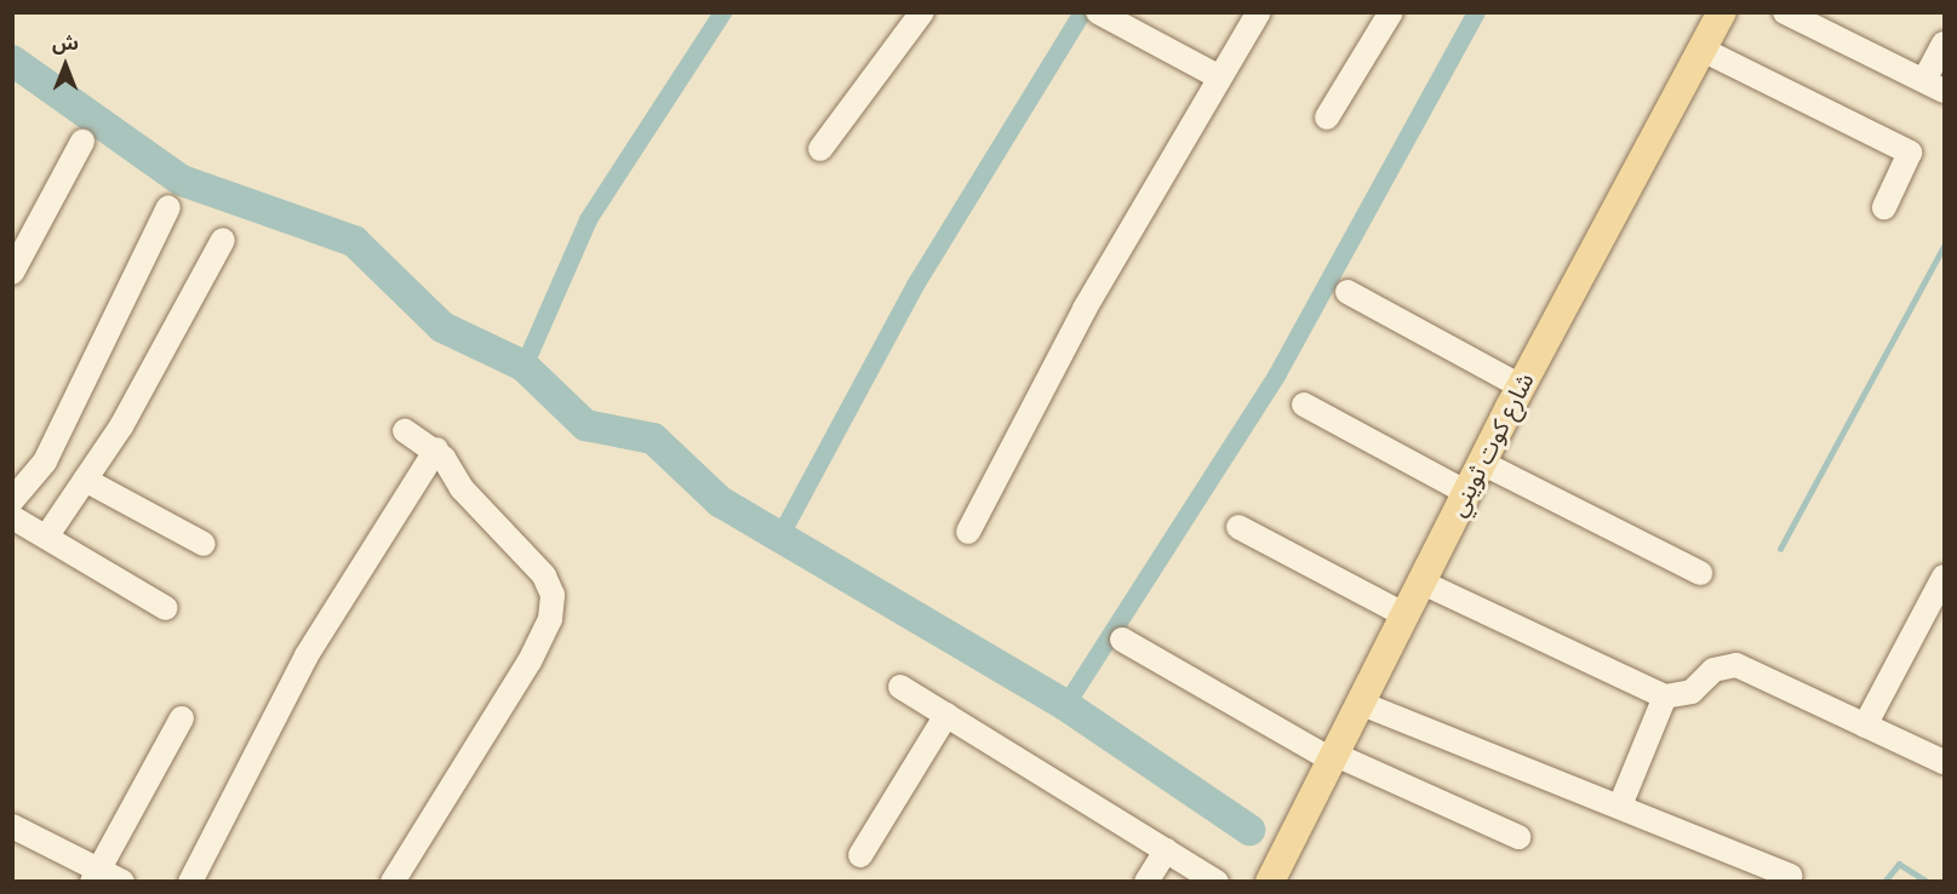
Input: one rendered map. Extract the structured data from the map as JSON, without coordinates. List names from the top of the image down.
{
  "streets": {
    "main road": ["شارع كوت ثويني"]
  },
  "north": "top"
}
